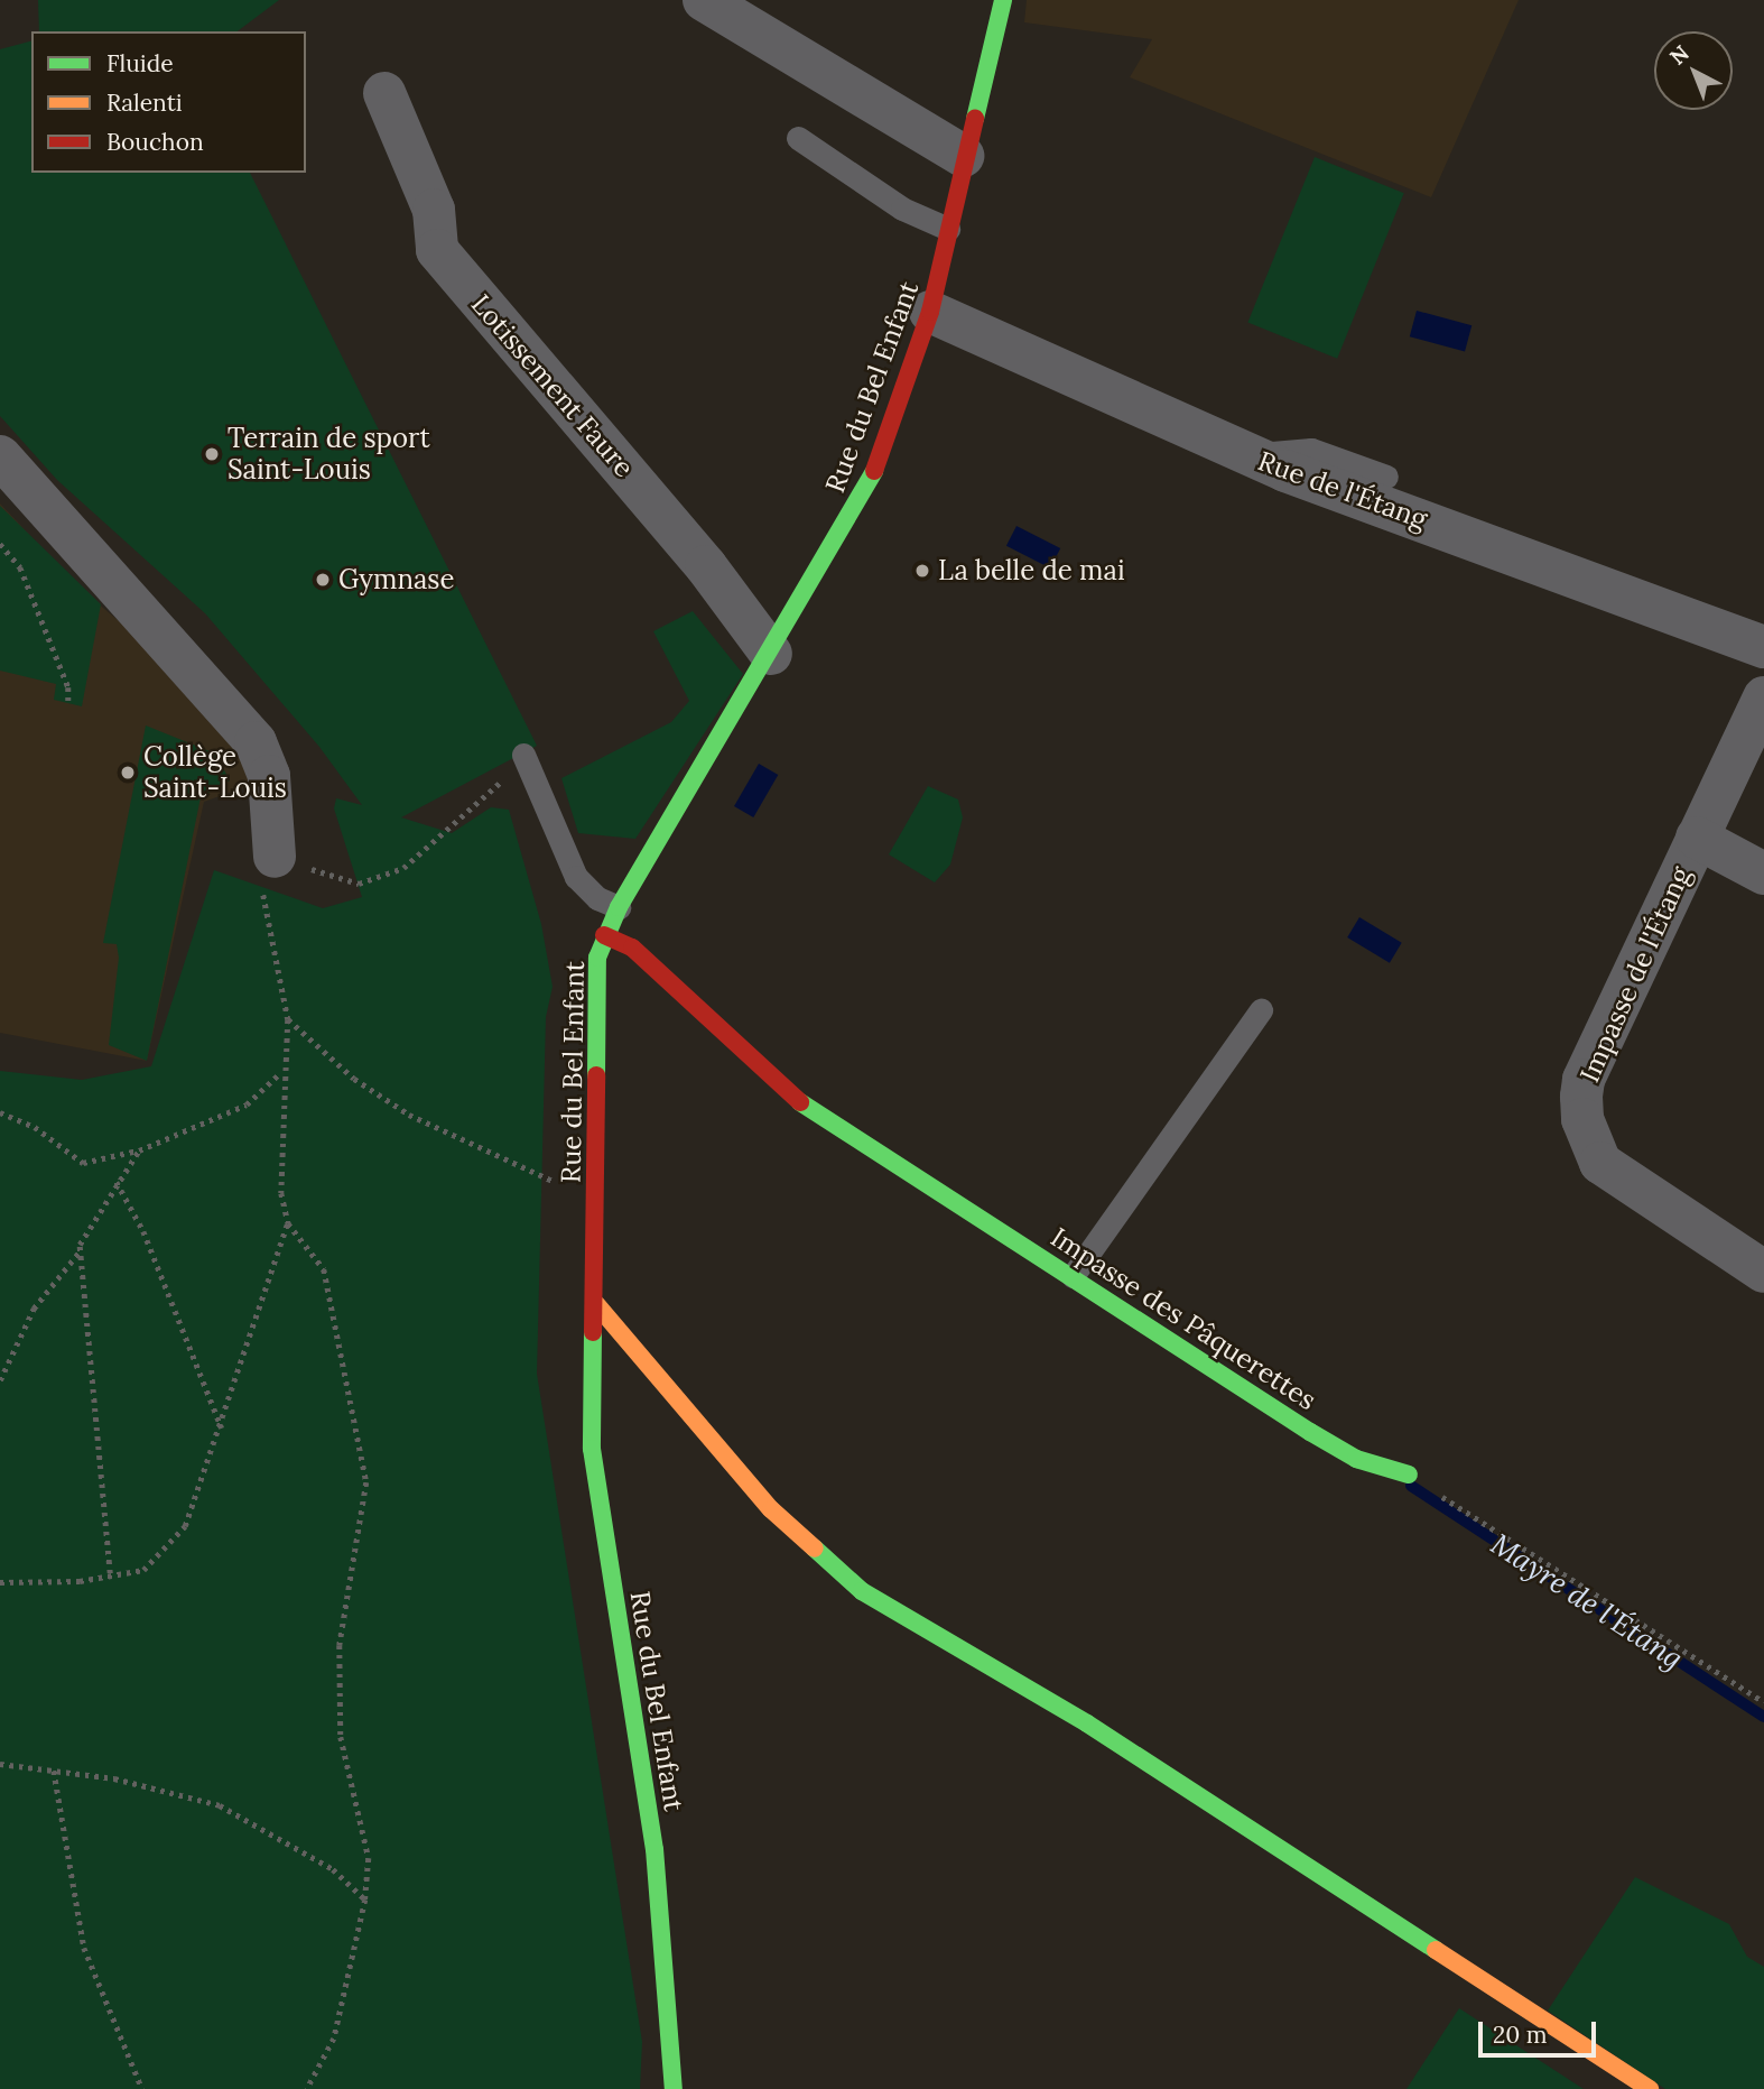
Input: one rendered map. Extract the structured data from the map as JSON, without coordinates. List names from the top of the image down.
{
  "streets": {
    "street": [
      "Lotissement Faure",
      "Rue du Bel Enfant",
      "Rue de l'Étang",
      "Impasse de l'Étang",
      "Impasse des Pâquerettes"
    ]
  },
  "crossings": [
    ["Lotissement Faure", "Rue du Bel Enfant"],
    ["Rue du Bel Enfant", "Rue de l'Étang"],
    ["Rue du Bel Enfant", "Impasse des Pâquerettes"]
  ],
  "water": ["Mayre de l'Étang"],
  "places": [
    "Terrain de sport Saint-Louis",
    "La belle de mai",
    "Gymnase",
    "Collège Saint-Louis"
  ],
  "legend": ["Fluide", "Ralenti", "Bouchon"],
  "scale_bar": "20 m",
  "north": "top left"
}
